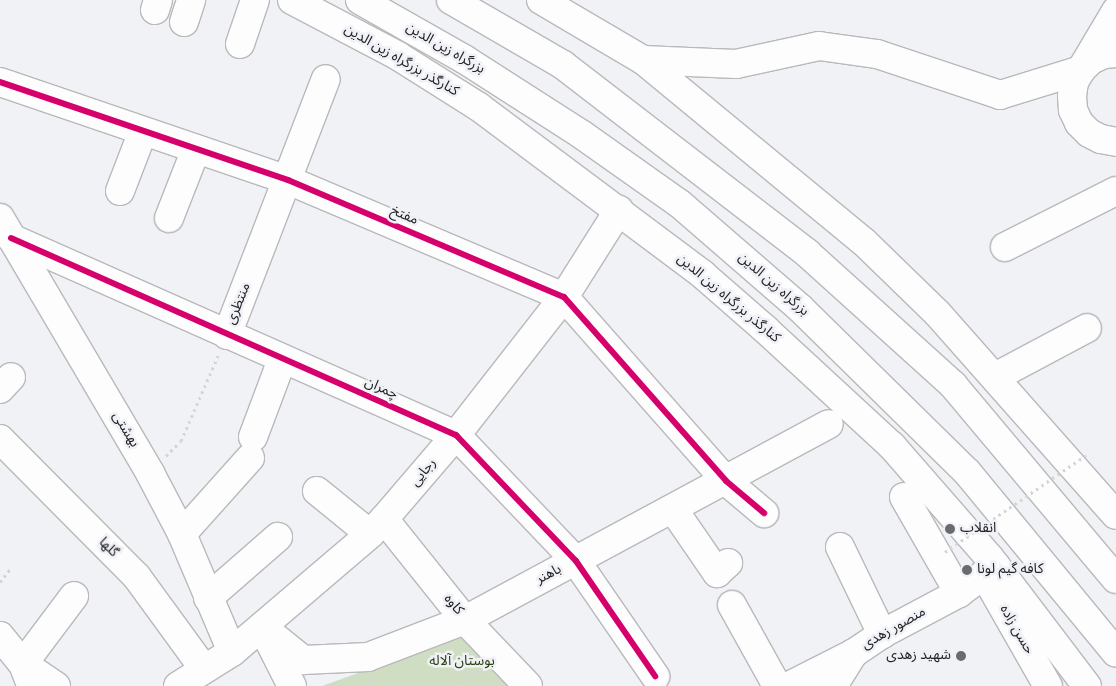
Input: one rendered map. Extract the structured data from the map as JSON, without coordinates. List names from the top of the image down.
{
  "streets": {
    "main road": [
      "بزرگراه زین الدین",
      "کنارگذر بزرگراه زین الدین",
      "مفتخ",
      "منتظری",
      "چمران",
      "بهشتی",
      "رجایی",
      "گلها",
      "باهنر",
      "کاوه",
      "منصور زهدی",
      "حسن زاده"
    ]
  },
  "crossings": [
    ["کنارگذر بزرگراه زین الدین", "رجایی"],
    ["کنارگذر بزرگراه زین الدین", "منصور زهدی"],
    ["کنارگذر بزرگراه زین الدین", "حسن زاده"],
    ["مفتخ", "منتظری"],
    ["مفتخ", "رجایی"],
    ["مفتخ", "باهنر"],
    ["منتظری", "چمران"],
    ["منتظری", "بهشتی"],
    ["چمران", "بهشتی"],
    ["چمران", "رجایی"],
    ["چمران", "باهنر"],
    ["بهشتی", "رجایی"],
    ["رجایی", "گلها"],
    ["رجایی", "باهنر"],
    ["رجایی", "کاوه"],
    ["باهنر", "کاوه"],
    ["منصور زهدی", "حسن زاده"]
  ],
  "parks": ["بوستان آلاله"],
  "places": ["انقلاب", "کافه گیم لونا", "شهید زهدی"]
}
